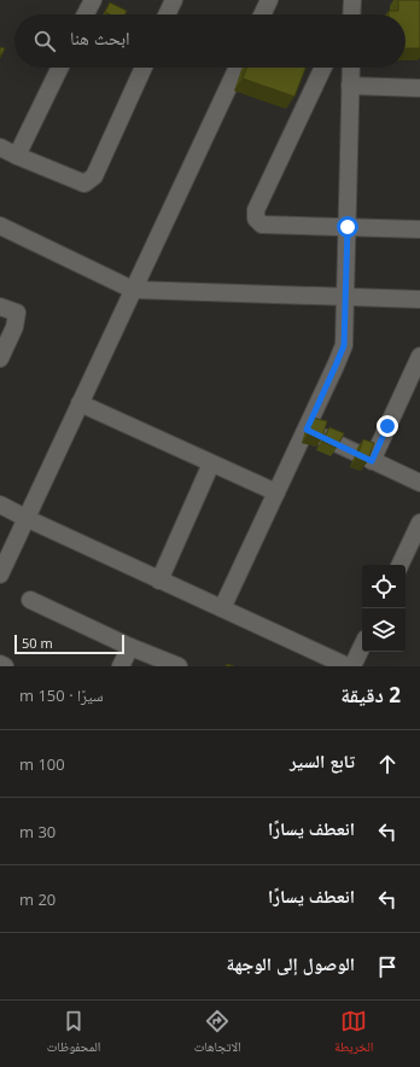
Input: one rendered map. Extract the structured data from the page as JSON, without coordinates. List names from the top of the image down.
{
  "scale_bar": "50 m",
  "page": {
    "search": "ابحث هنا",
    "scale": "50 m",
    "heading": ["2 دقيقة", "سيرًا · 150 m"],
    "list": [
      ["تابع السير", "100 m"],
      ["انعطف يسارًا", "30 m"],
      ["انعطف يسارًا", "20 m"],
      "الوصول إلى الوجهة"
    ],
    "nav": ["الخريطة", "الاتجاهات", "المحفوظات"]
  }
}
